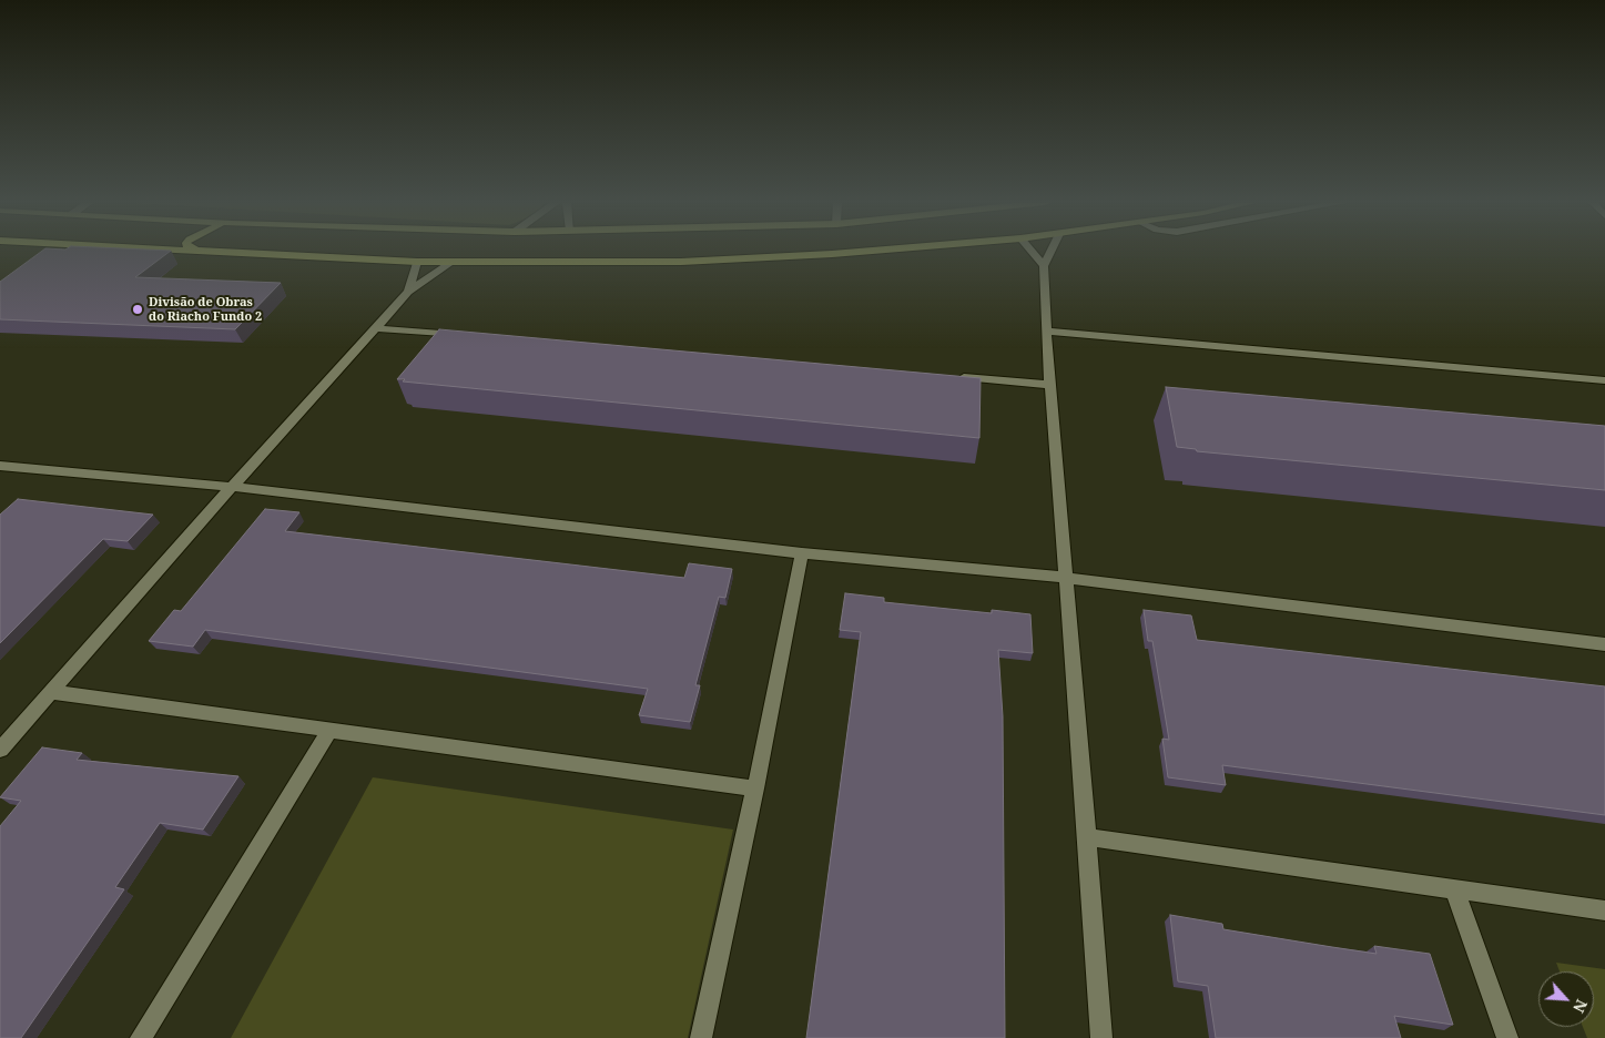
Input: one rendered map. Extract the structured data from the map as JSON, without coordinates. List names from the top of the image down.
{
  "places": ["Divisão de Obras do Riacho Fundo 2"],
  "north": "bottom right"
}
